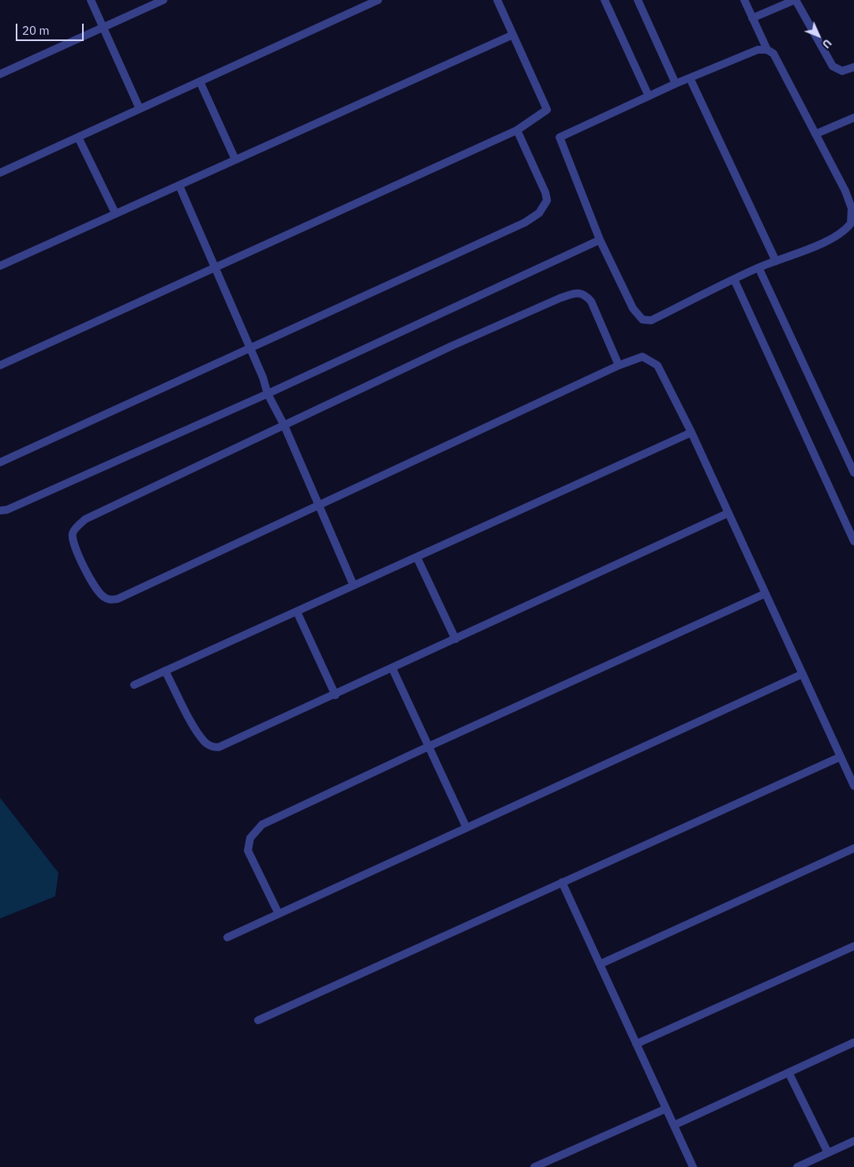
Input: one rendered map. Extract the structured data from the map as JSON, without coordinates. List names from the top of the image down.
{
  "scale_bar": "20 m",
  "north": "bottom right"
}
